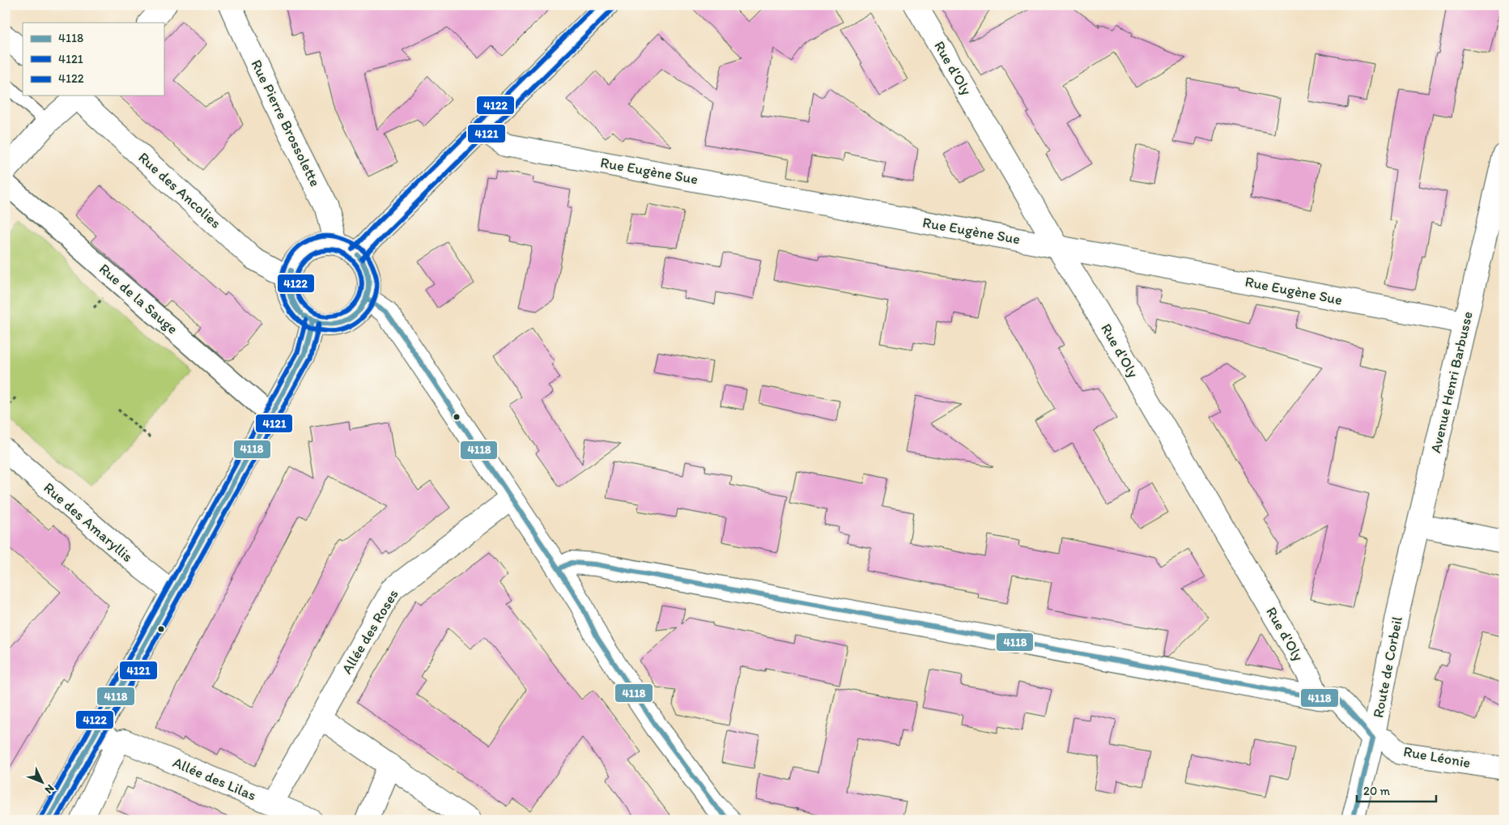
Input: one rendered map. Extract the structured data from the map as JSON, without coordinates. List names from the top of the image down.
{
  "streets": {
    "street": [
      "Rue d'Oly",
      "Rue Pierre Brossolette",
      "Rue Eugène Sue",
      "Rue des Ancolies",
      "Rue de la Sauge",
      "Avenue Henri Barbusse",
      "Rue des Amaryllis",
      "Allée des Roses",
      "Route de Corbeil",
      "Rue Léonie",
      "Allée des Lilas"
    ]
  },
  "crossings": [
    ["Rue d'Oly", "Rue Eugène Sue"],
    ["Rue Pierre Brossolette", "Rue des Ancolies"],
    ["Rue Eugène Sue", "Avenue Henri Barbusse"],
    ["Avenue Henri Barbusse", "Route de Corbeil"],
    ["Allée des Roses", "Allée des Lilas"],
    ["Route de Corbeil", "Rue Léonie"]
  ],
  "lines": ["transit line 4122", "transit line 4121", "transit line 4118"],
  "legend": ["4118", "4121", "4122"],
  "scale_bar": "20 m",
  "north": "bottom right"
}
